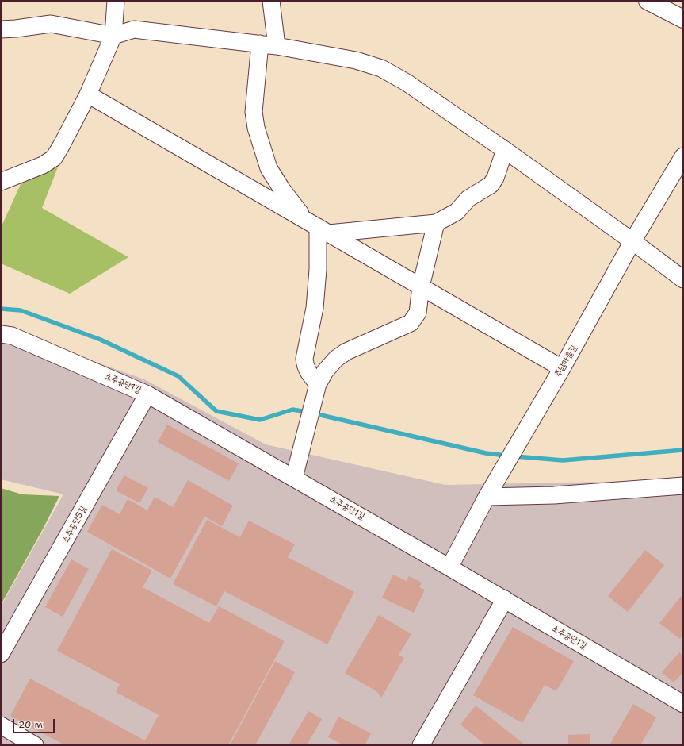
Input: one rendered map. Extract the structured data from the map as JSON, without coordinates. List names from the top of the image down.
{
  "streets": {
    "street": ["주남마을길", "소주공단1길", "소주공단5길"]
  },
  "crossings": [
    ["주남마을길", "소주공단1길"],
    ["소주공단1길", "소주공단5길"]
  ],
  "scale_bar": "20 m"
}
